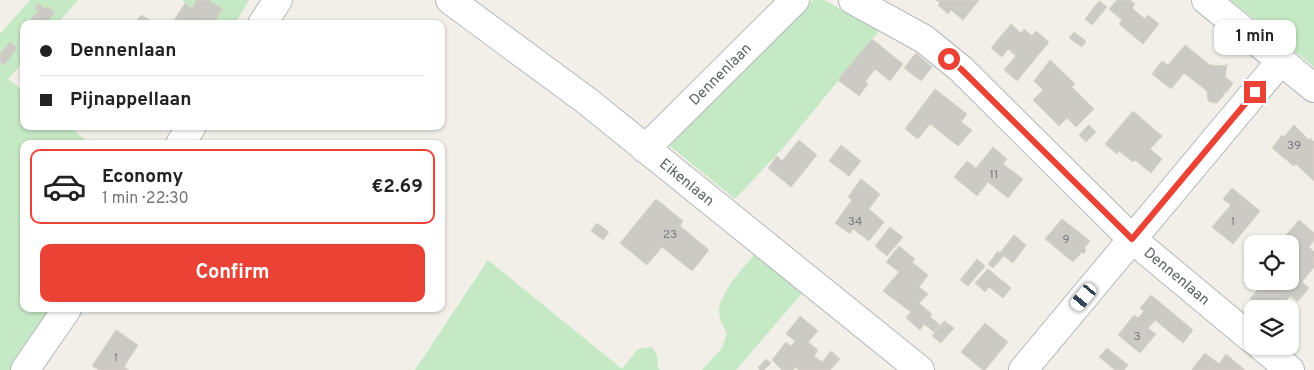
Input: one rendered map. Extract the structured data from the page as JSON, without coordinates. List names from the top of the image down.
{
  "streets": {
    "street": ["Dennenlaan", "Eikenlaan"]
  },
  "crossings": [
    ["Dennenlaan", "Eikenlaan"]
  ],
  "house_numbers": [
    "39",
    "11",
    "34",
    "1",
    "23",
    "9",
    "3",
    "1"
  ],
  "page": {
    "bubble": "1 min",
    "banner": ["Dennenlaan", "Pijnappellaan"],
    "list": [
      {
        "name": "Economy",
        "note": "1 min · 22:30",
        "value": "€2.69"
      }
    ],
    "buttons": "Confirm"
  }
}
